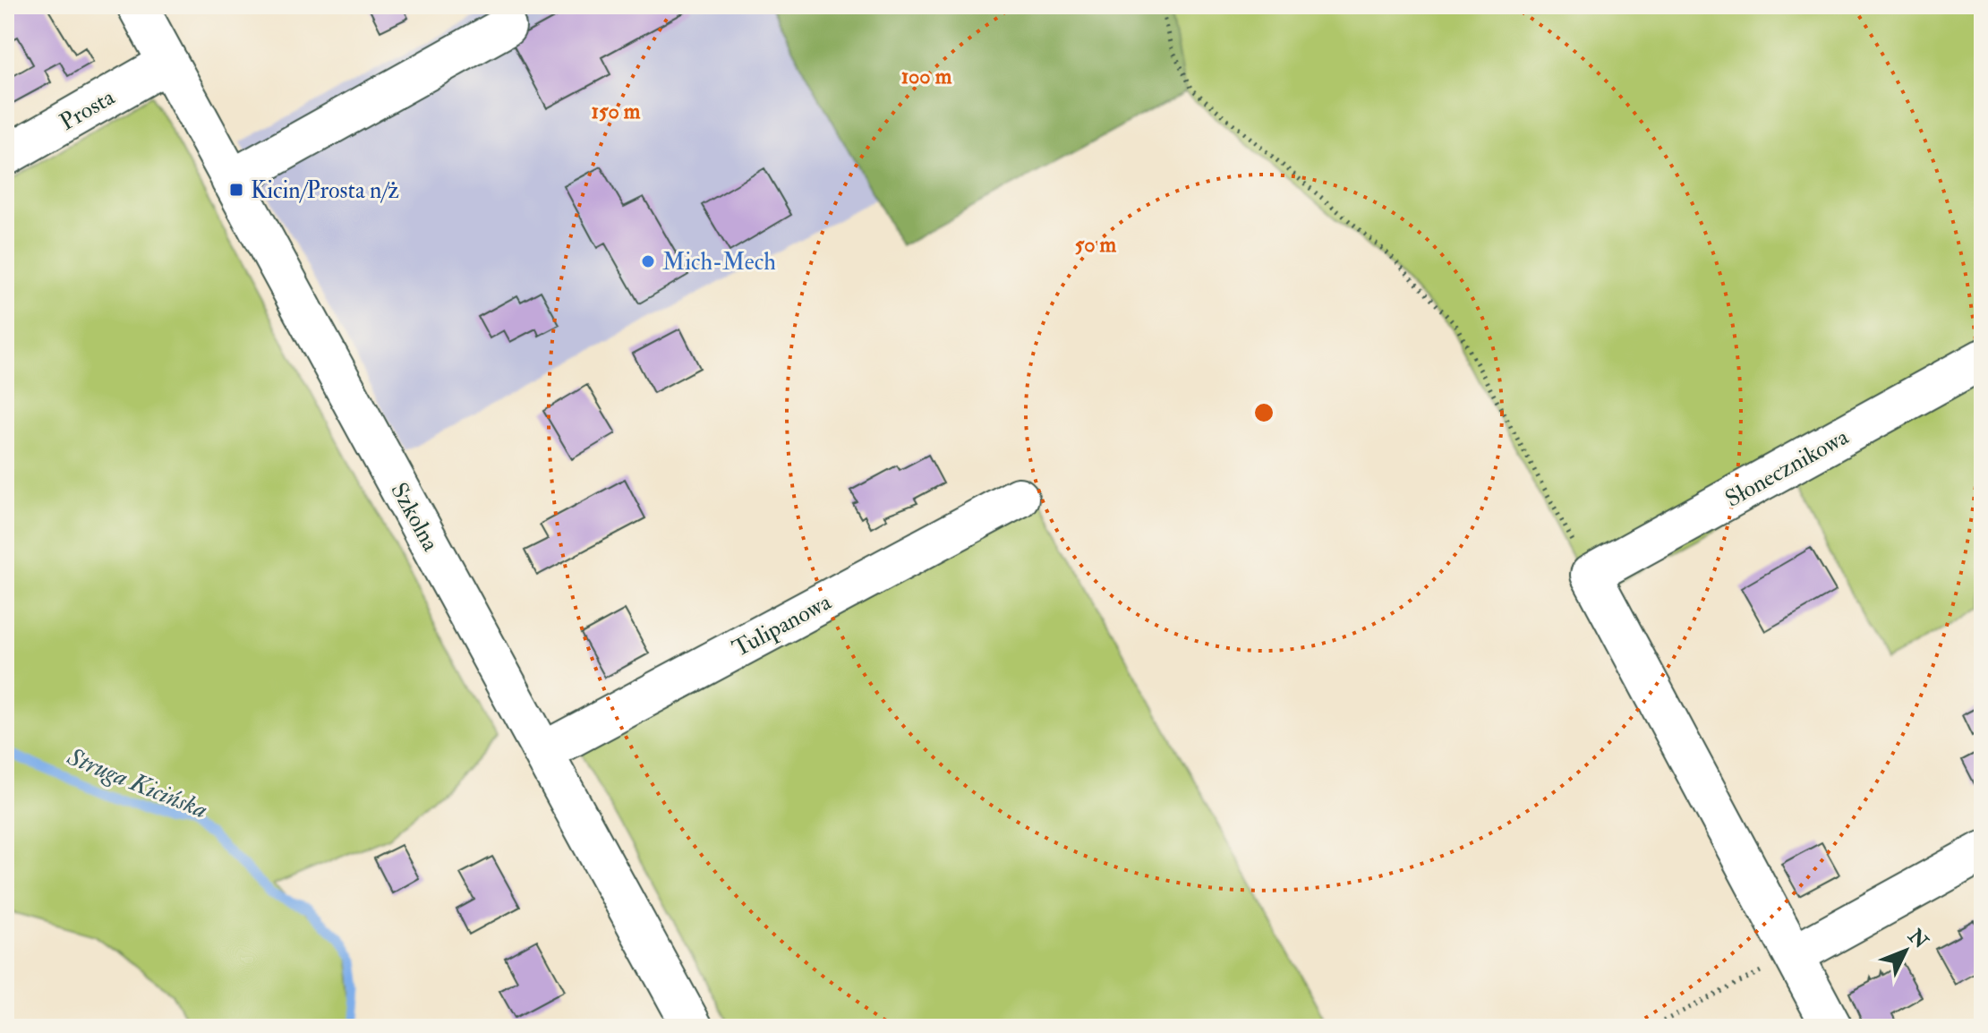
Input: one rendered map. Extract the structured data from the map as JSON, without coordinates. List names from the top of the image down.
{
  "streets": {
    "street": [
      "Prosta",
      "Słonecznikowa",
      "Szkolna",
      "Tulipanowa"
    ]
  },
  "crossings": [
    ["Prosta", "Szkolna"],
    ["Szkolna", "Tulipanowa"]
  ],
  "water": ["Struga Kicińska"],
  "places": {
    "transit": ["Kicin/Prosta n/ż"],
    "other": ["Mich-Mech"]
  },
  "north": "top right",
  "rings": ["100 m", "150 m", "50 m"]
}
